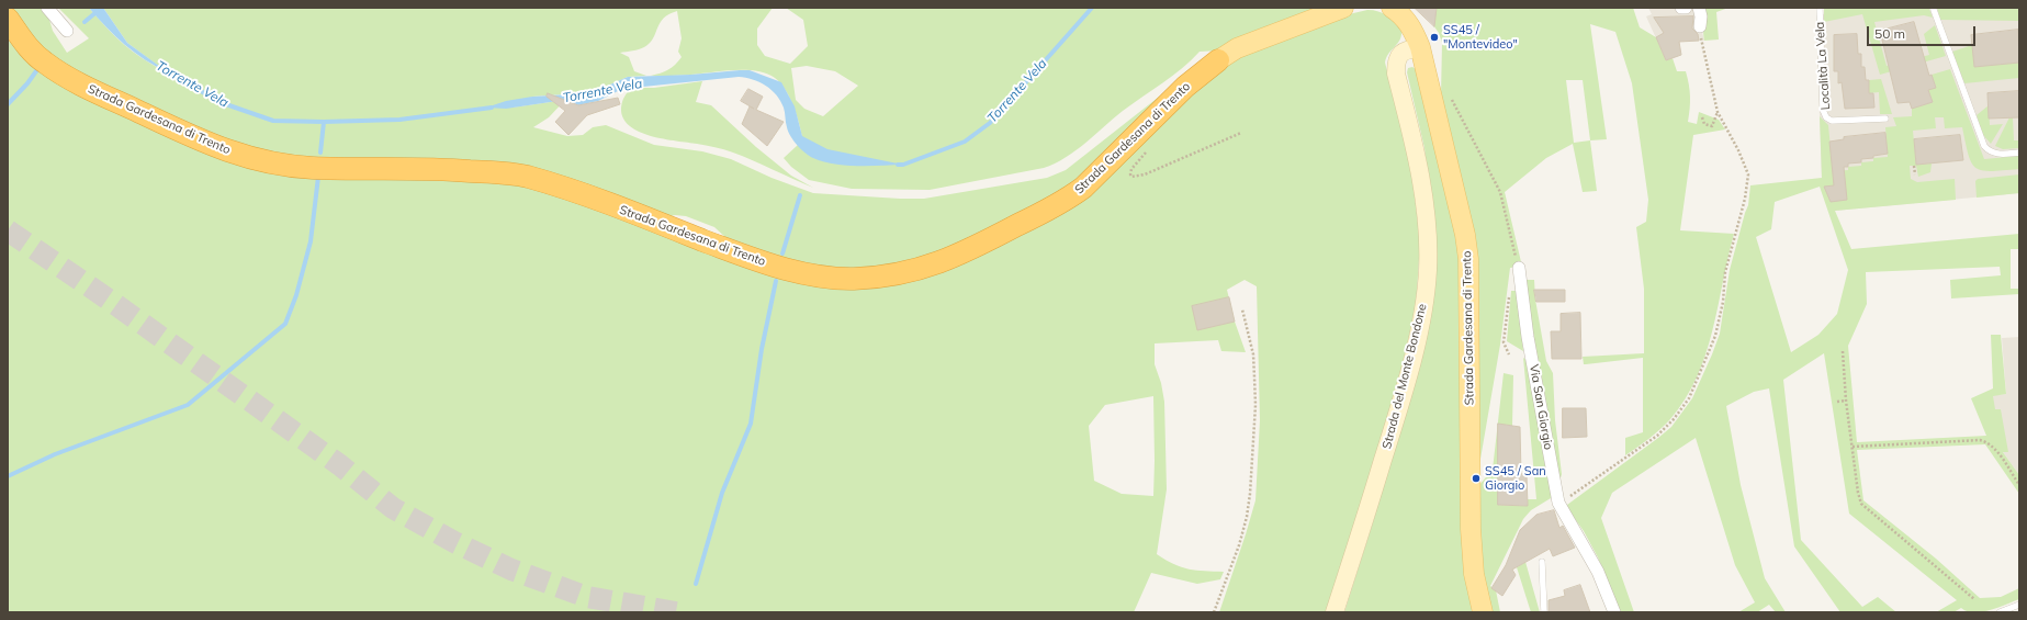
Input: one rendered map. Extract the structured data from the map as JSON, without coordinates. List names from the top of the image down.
{
  "streets": {
    "highway": ["Strada Gardesana di Trento"],
    "street": ["Strada del Monte Bondone", "Via San Giorgio"],
    "lane": ["Località La Vela"]
  },
  "crossings": [
    ["Strada Gardesana di Trento", "Strada del Monte Bondone"]
  ],
  "water": ["Torrente Vela"],
  "places": ["SS45 / \"Montevideo\"", "SS45 / San Giorgio"],
  "scale_bar": "50 m"
}
